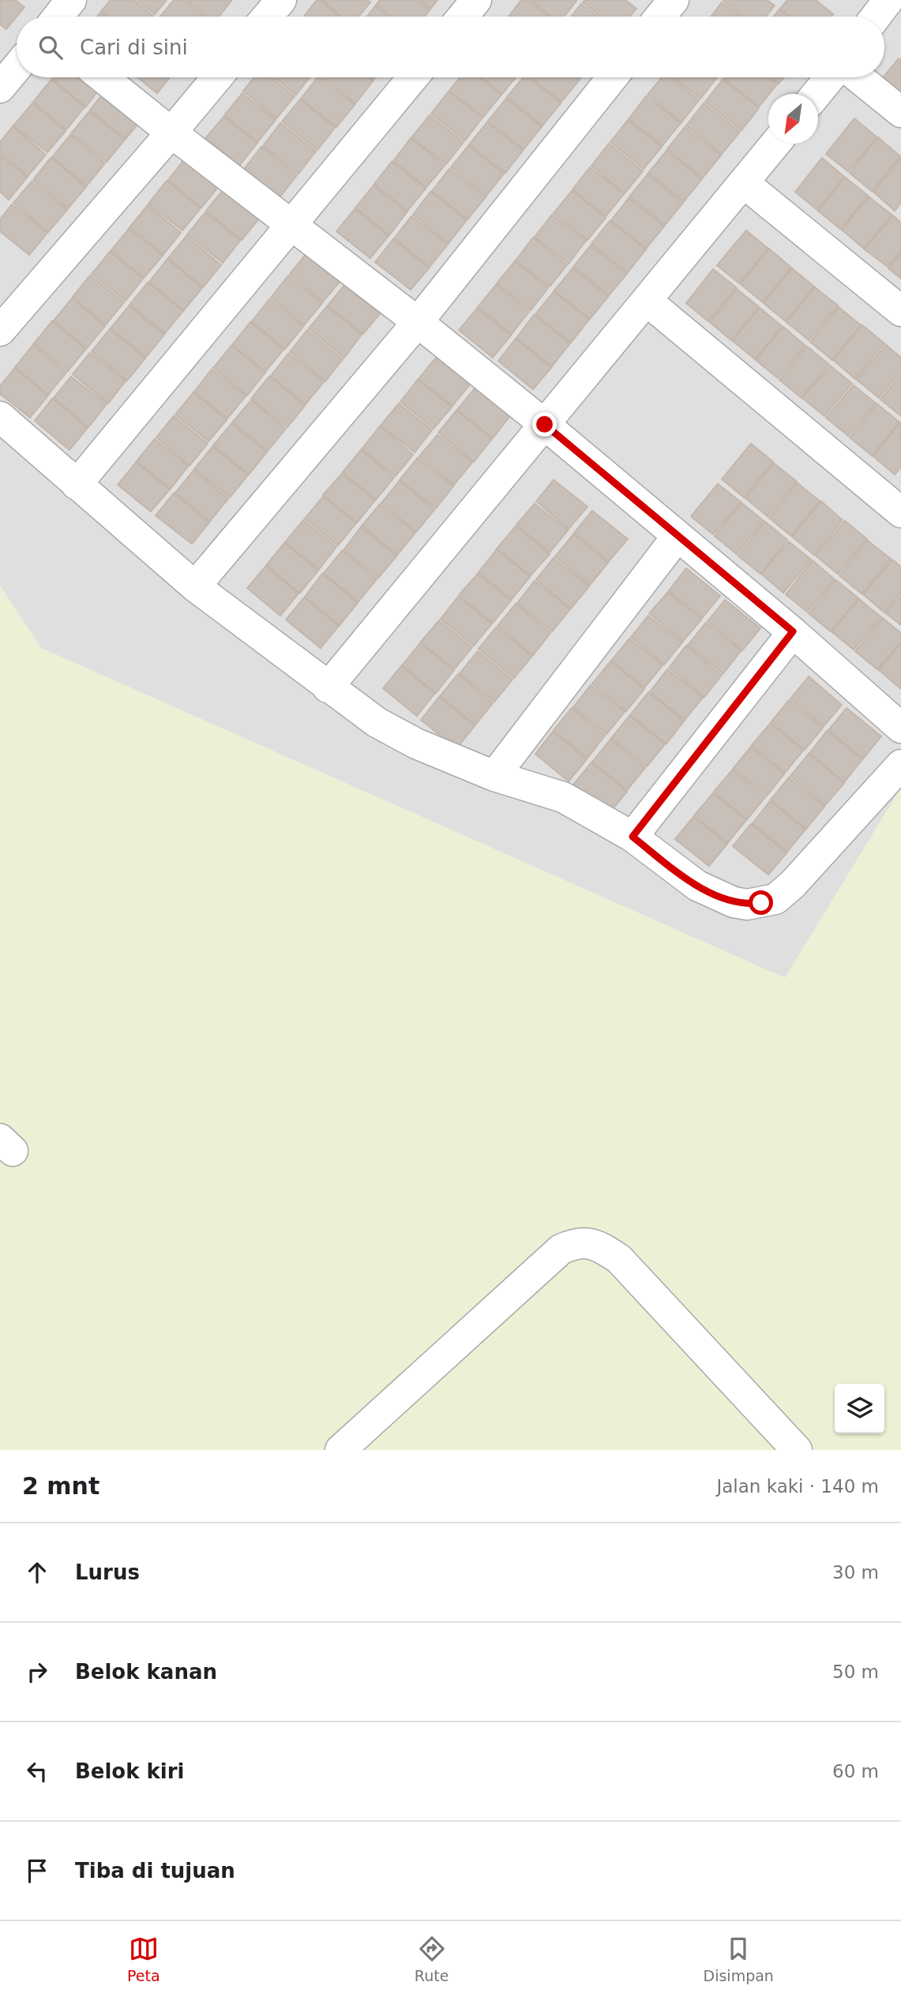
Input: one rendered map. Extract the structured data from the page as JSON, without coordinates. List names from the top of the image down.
{
  "north": "bottom left",
  "page": {
    "search": "Cari di sini",
    "heading": ["2 mnt", "Jalan kaki · 140 m"],
    "list": [
      ["Lurus", "30 m"],
      ["Belok kanan", "50 m"],
      ["Belok kiri", "60 m"],
      "Tiba di tujuan"
    ],
    "nav": ["Peta", "Rute", "Disimpan"]
  }
}
